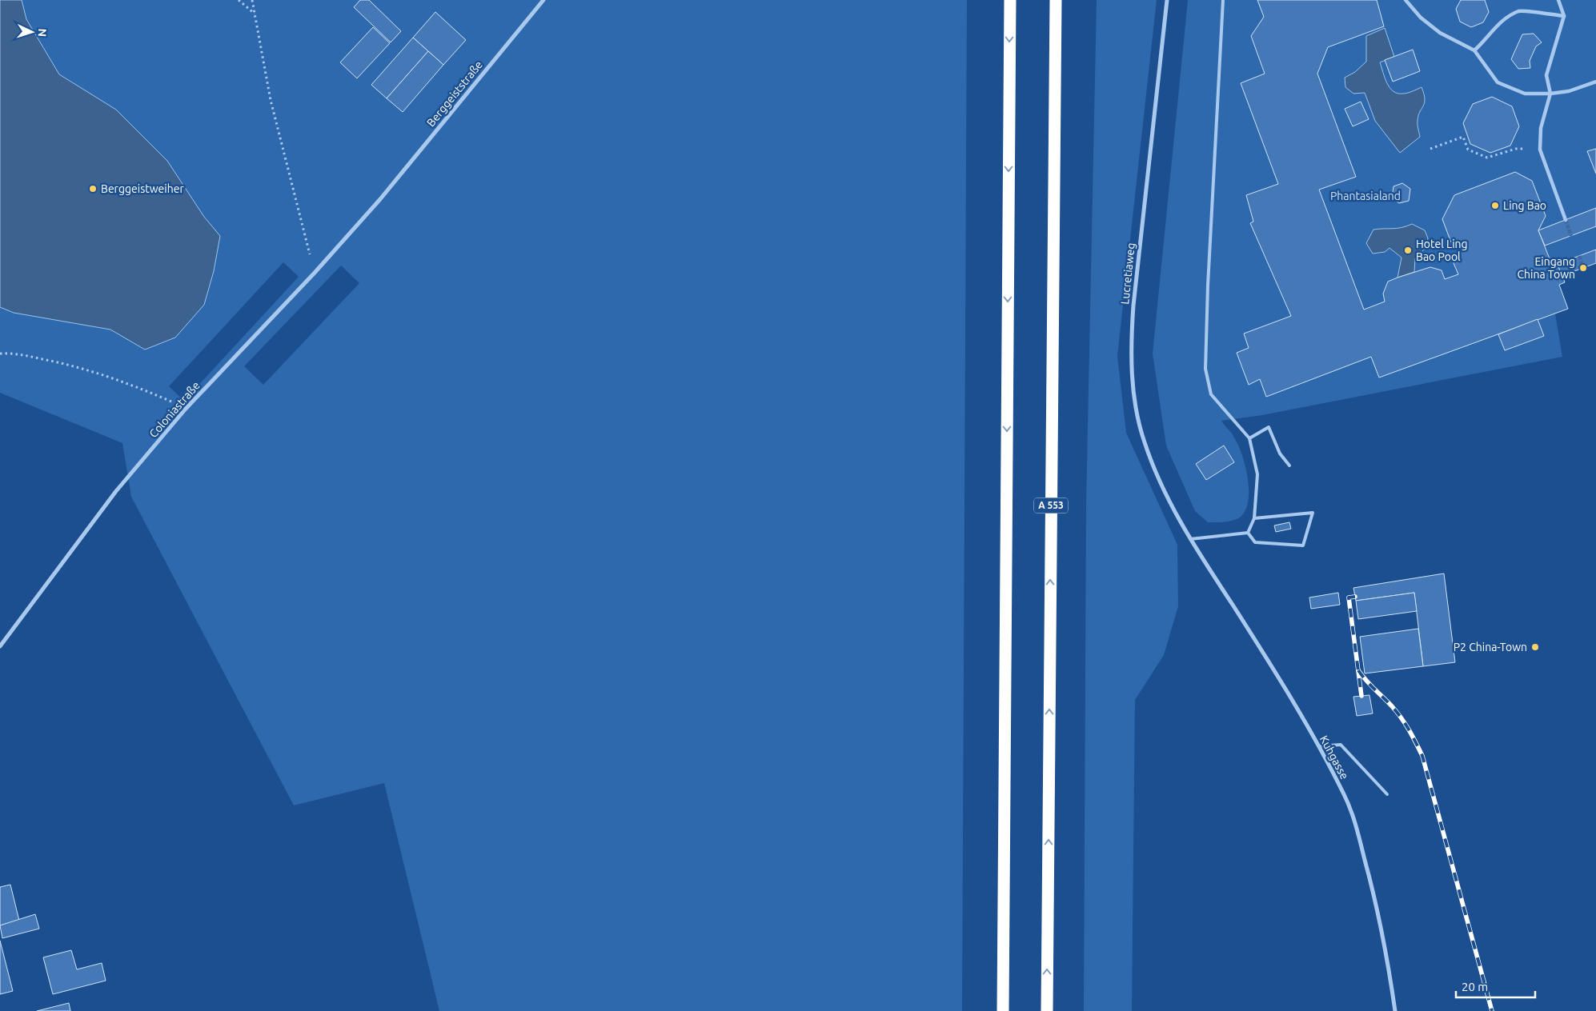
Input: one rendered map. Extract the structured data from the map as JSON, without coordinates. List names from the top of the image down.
{
  "streets": {
    "highway": ["A 553"],
    "street": [
      "Berggeiststraße",
      "Lucretiaweg",
      "Coloniastraße",
      "Kuhgasse"
    ]
  },
  "crossings": [
    ["Berggeiststraße", "Coloniastraße"],
    ["Lucretiaweg", "Kuhgasse"]
  ],
  "parks": ["Phantasialand"],
  "places": [
    "Berggeistweiher",
    "Ling Bao",
    "Hotel Ling Bao Pool",
    "Eingang China Town",
    "P2 China-Town"
  ],
  "scale_bar": "20 m",
  "north": "right"
}
